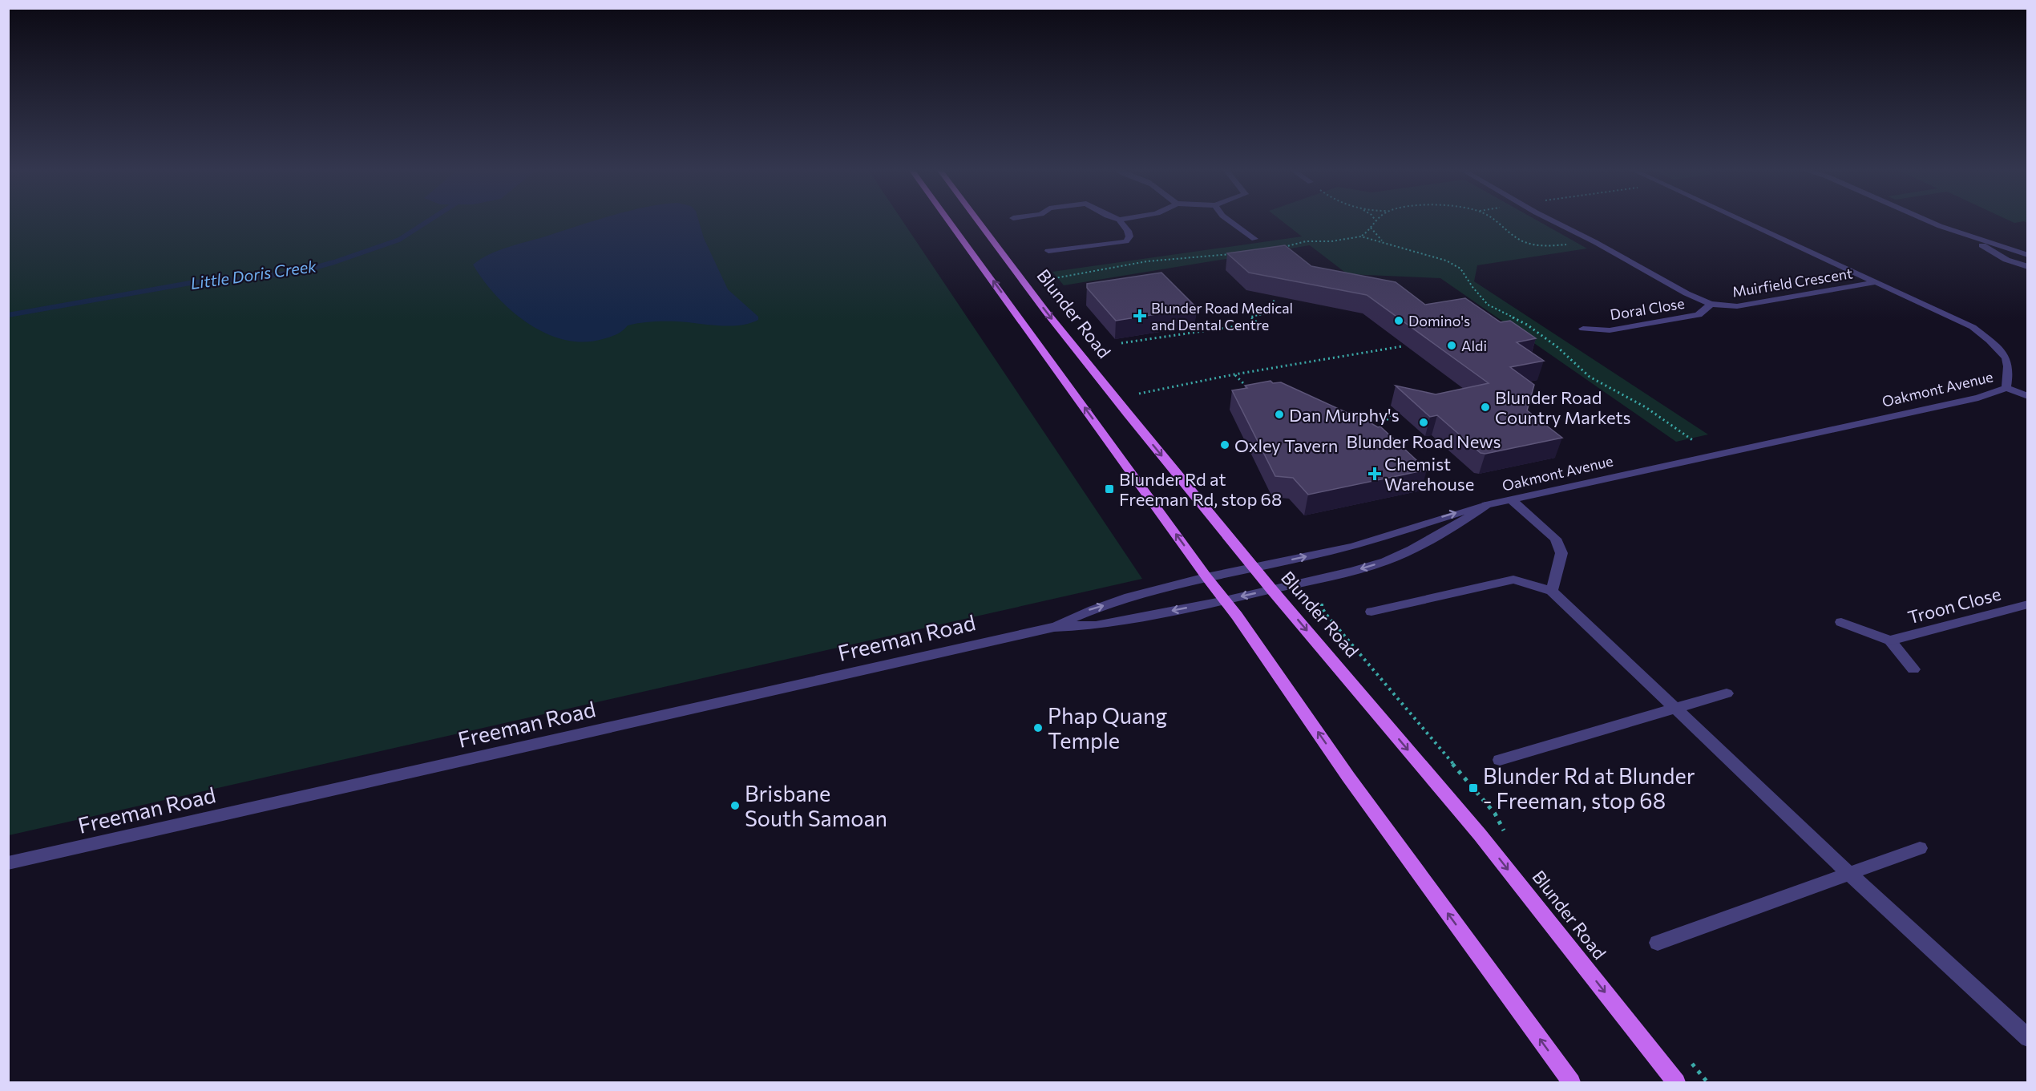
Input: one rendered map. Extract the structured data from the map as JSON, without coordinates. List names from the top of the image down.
{
  "streets": {
    "main road": ["Blunder Road"],
    "street": [
      "Muirfield Crescent",
      "Doral Close",
      "Oakmont Avenue",
      "Troon Close",
      "Freeman Road"
    ]
  },
  "crossings": [
    ["Muirfield Crescent", "Doral Close"],
    ["Muirfield Crescent", "Oakmont Avenue"],
    ["Blunder Road", "Oakmont Avenue"],
    ["Blunder Road", "Freeman Road"],
    ["Oakmont Avenue", "Freeman Road"]
  ],
  "water": ["Little Doris Creek"],
  "places": {
    "health": ["Blunder Road Medical and Dental Centre", "Chemist Warehouse"],
    "other": [
      "Domino's",
      "Aldi",
      "Blunder Road Country Markets",
      "Dan Murphy's",
      "Blunder Road News",
      "Oxley Tavern",
      "Phap Quang Temple",
      "Brisbane South Samoan"
    ],
    "transit": ["Blunder Rd at Freeman Rd, stop 68", "Blunder Rd at Blunder - Freeman, stop 68"]
  }
}
